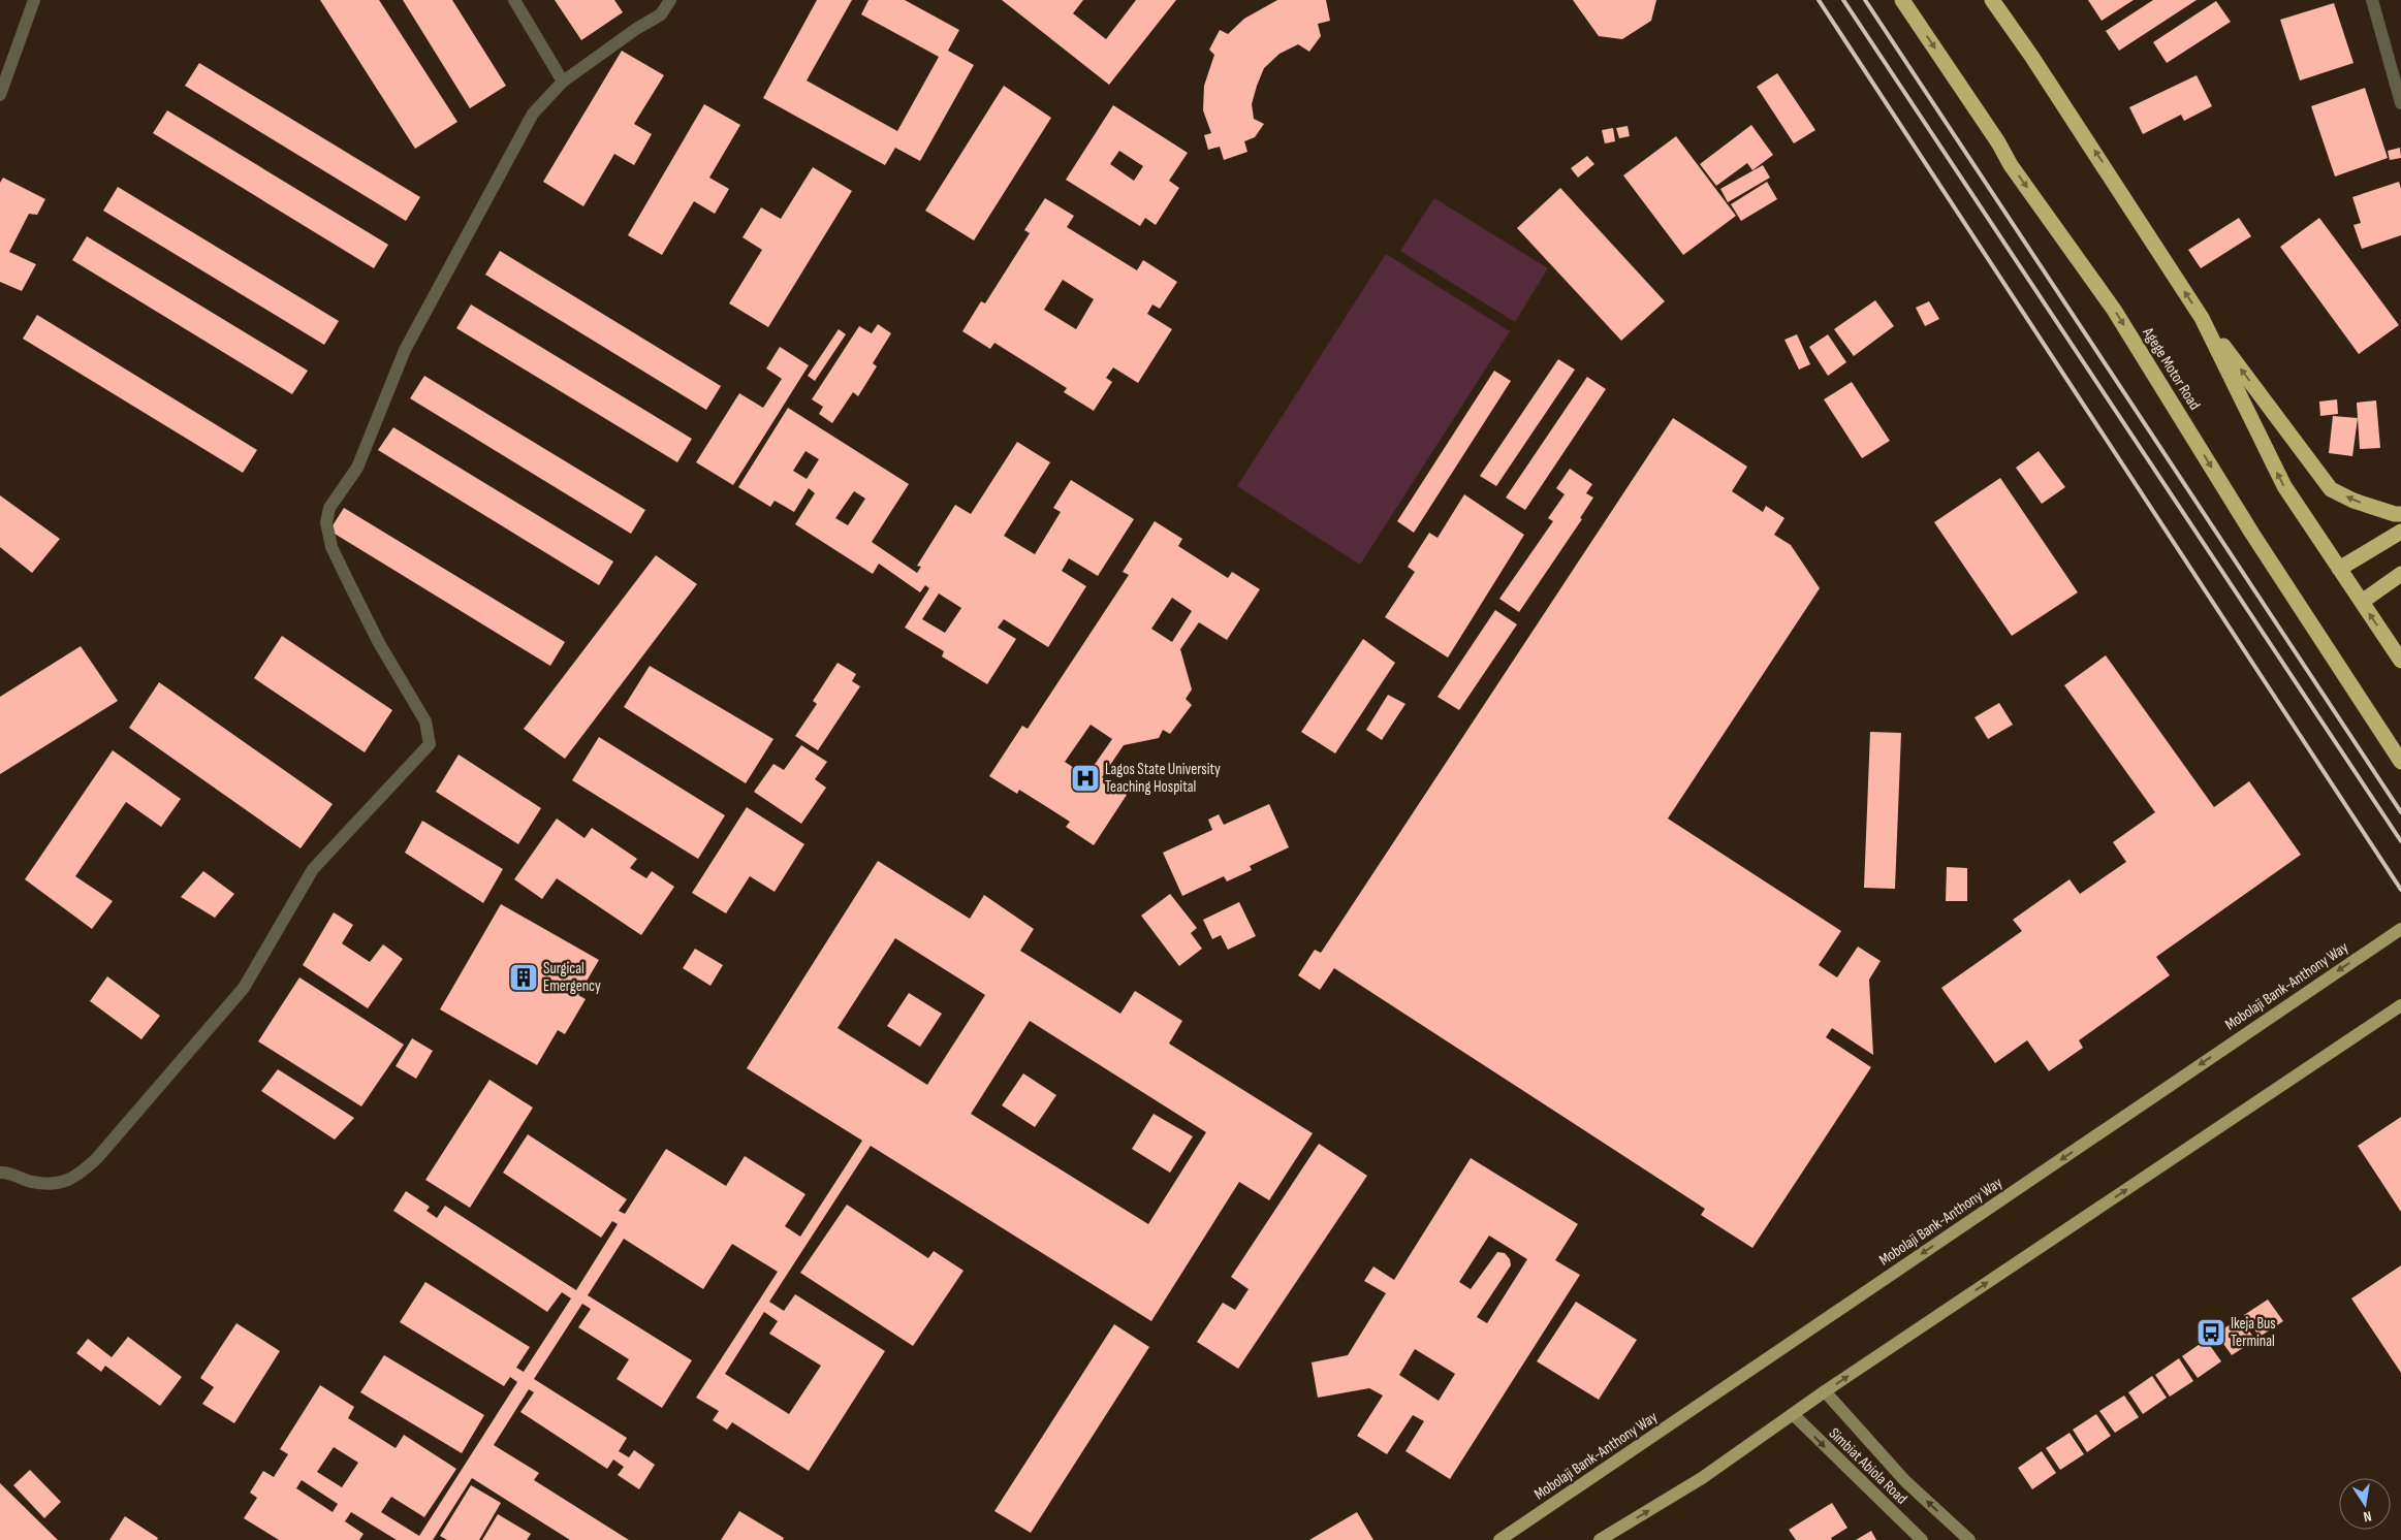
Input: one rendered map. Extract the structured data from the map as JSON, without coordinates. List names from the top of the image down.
{
  "streets": {
    "highway": ["Agege Motor Road"],
    "main road": ["Mobolaji Bank-Anthony Way"],
    "street": ["Simbiat Abiola Road"]
  },
  "places": {
    "hospital": ["Lagos State University Teaching Hospital"],
    "building": ["Surgical Emergency"],
    "bus stop": ["Ikeja Bus Terminal"]
  },
  "north": "bottom"
}
